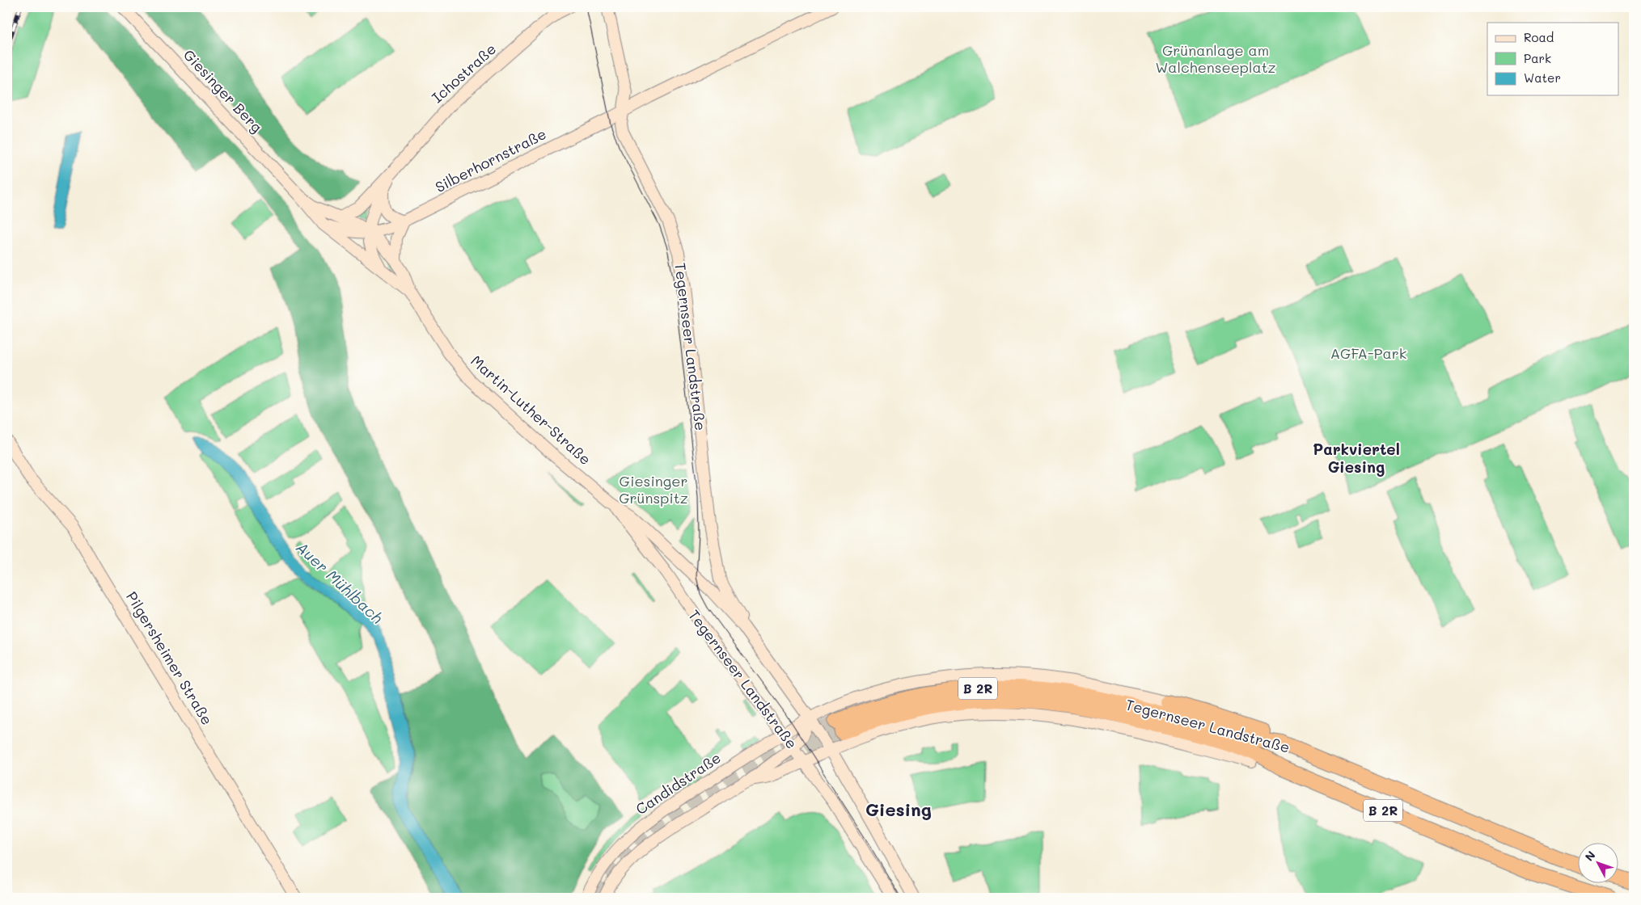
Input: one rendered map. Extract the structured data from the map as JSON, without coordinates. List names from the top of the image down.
{
  "streets": {
    "highway": ["Tegernseer Landstraße", "B 2R"],
    "main road": [
      "Ichostraße",
      "Giesinger Berg",
      "Silberhornstraße",
      "Martin-Luther-Straße",
      "Pilgersheimer Straße",
      "Candidstraße"
    ]
  },
  "crossings": [
    ["Ichostraße", "Giesinger Berg"],
    ["Ichostraße", "Silberhornstraße"],
    ["Ichostraße", "Martin-Luther-Straße"],
    ["Giesinger Berg", "Silberhornstraße"],
    ["Giesinger Berg", "Martin-Luther-Straße"],
    ["Silberhornstraße", "Tegernseer Landstraße"],
    ["Silberhornstraße", "Martin-Luther-Straße"],
    ["Tegernseer Landstraße", "Martin-Luther-Straße"],
    ["Tegernseer Landstraße", "Candidstraße"]
  ],
  "districts": ["Parkviertel Giesing", "Giesing"],
  "water": ["Auer Mühlbach"],
  "parks": ["Grünanlage am Walchenseeplatz", "AGFA-Park", "Giesinger Grünspitz"],
  "legend": ["Road", "Park", "Water"],
  "north": "top left"
}
